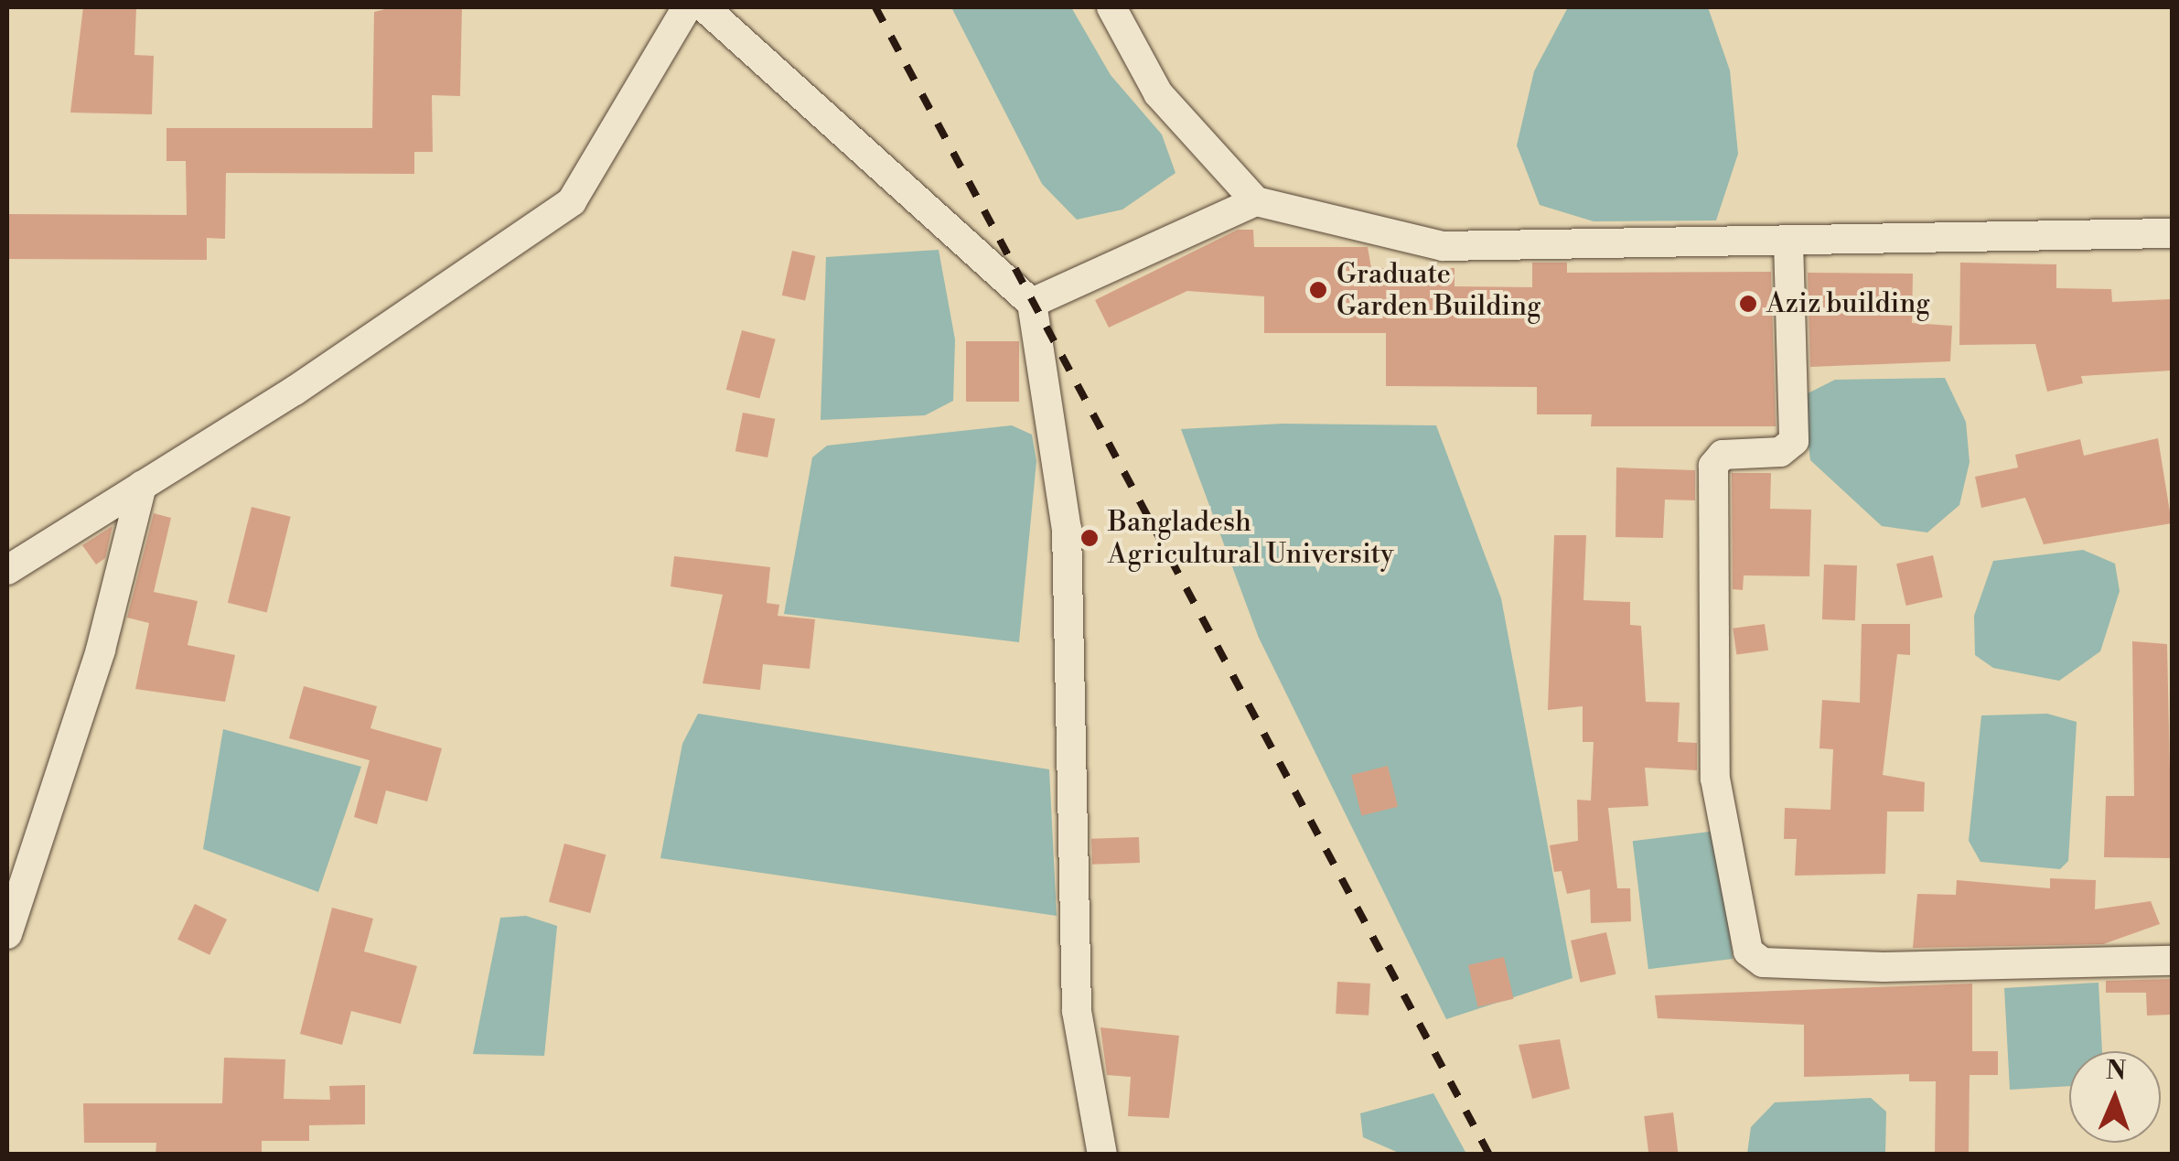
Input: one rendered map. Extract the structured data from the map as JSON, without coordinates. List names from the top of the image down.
{
  "places": ["Graduate Garden Building", "Aziz building", "Bangladesh Agricultural University"],
  "north": "top"
}
